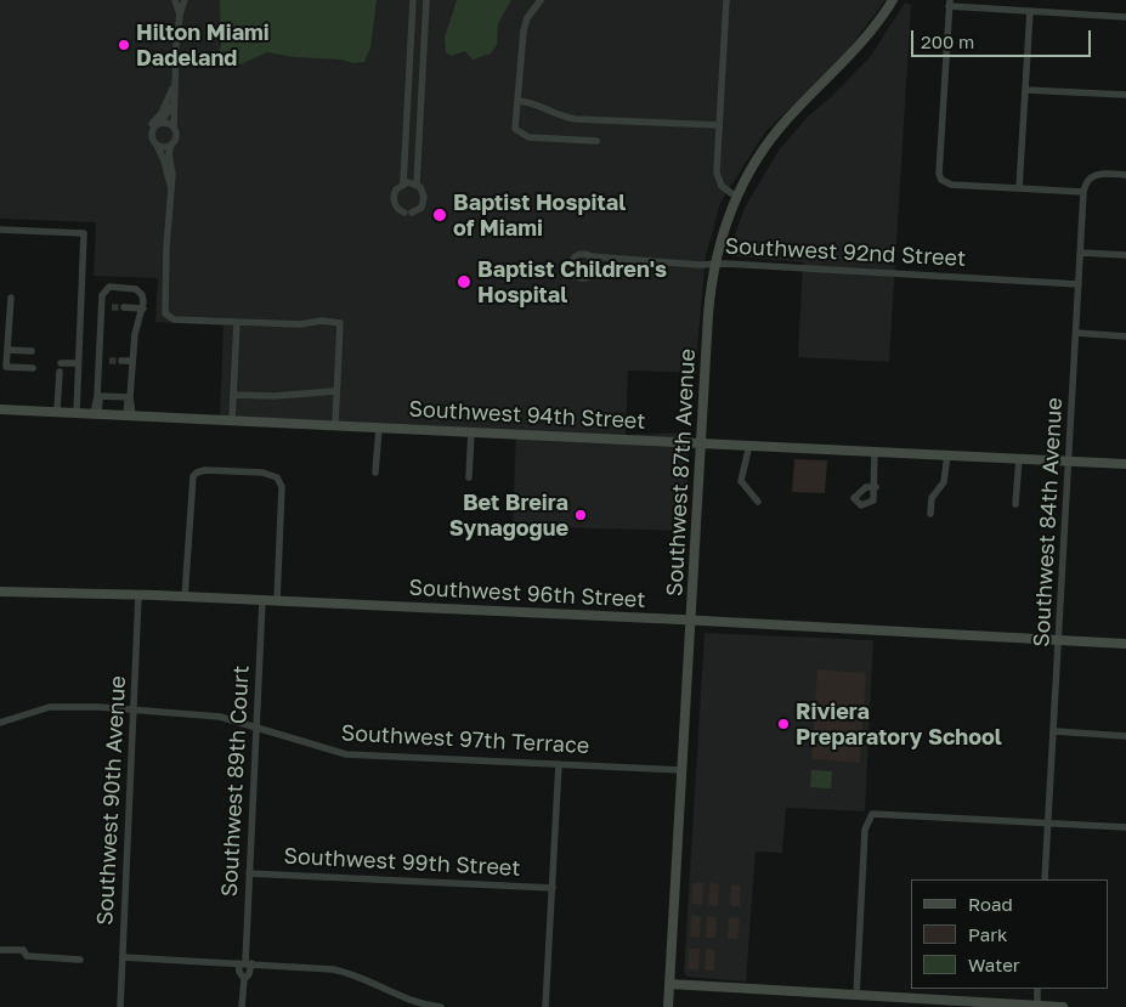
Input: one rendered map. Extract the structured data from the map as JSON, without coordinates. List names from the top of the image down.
{
  "streets": {
    "street": [
      "Southwest 92nd Street",
      "Southwest 94th Street",
      "Southwest 87th Avenue",
      "Southwest 84th Avenue",
      "Southwest 96th Street",
      "Southwest 97th Terrace",
      "Southwest 89th Court",
      "Southwest 90th Avenue",
      "Southwest 99th Street"
    ]
  },
  "crossings": [
    ["Southwest 92nd Street", "Southwest 87th Avenue"],
    ["Southwest 92nd Street", "Southwest 84th Avenue"],
    ["Southwest 94th Street", "Southwest 87th Avenue"],
    ["Southwest 94th Street", "Southwest 84th Avenue"],
    ["Southwest 87th Avenue", "Southwest 96th Street"],
    ["Southwest 87th Avenue", "Southwest 97th Terrace"],
    ["Southwest 84th Avenue", "Southwest 96th Street"],
    ["Southwest 96th Street", "Southwest 89th Court"],
    ["Southwest 96th Street", "Southwest 90th Avenue"],
    ["Southwest 97th Terrace", "Southwest 89th Court"],
    ["Southwest 97th Terrace", "Southwest 90th Avenue"],
    ["Southwest 89th Court", "Southwest 99th Street"]
  ],
  "places": [
    "Hilton Miami Dadeland",
    "Baptist Hospital of Miami",
    "Baptist Children's Hospital",
    "Bet Breira Synagogue",
    "Riviera Preparatory School"
  ],
  "legend": ["Road", "Park", "Water"],
  "scale_bar": "200 m"
}
